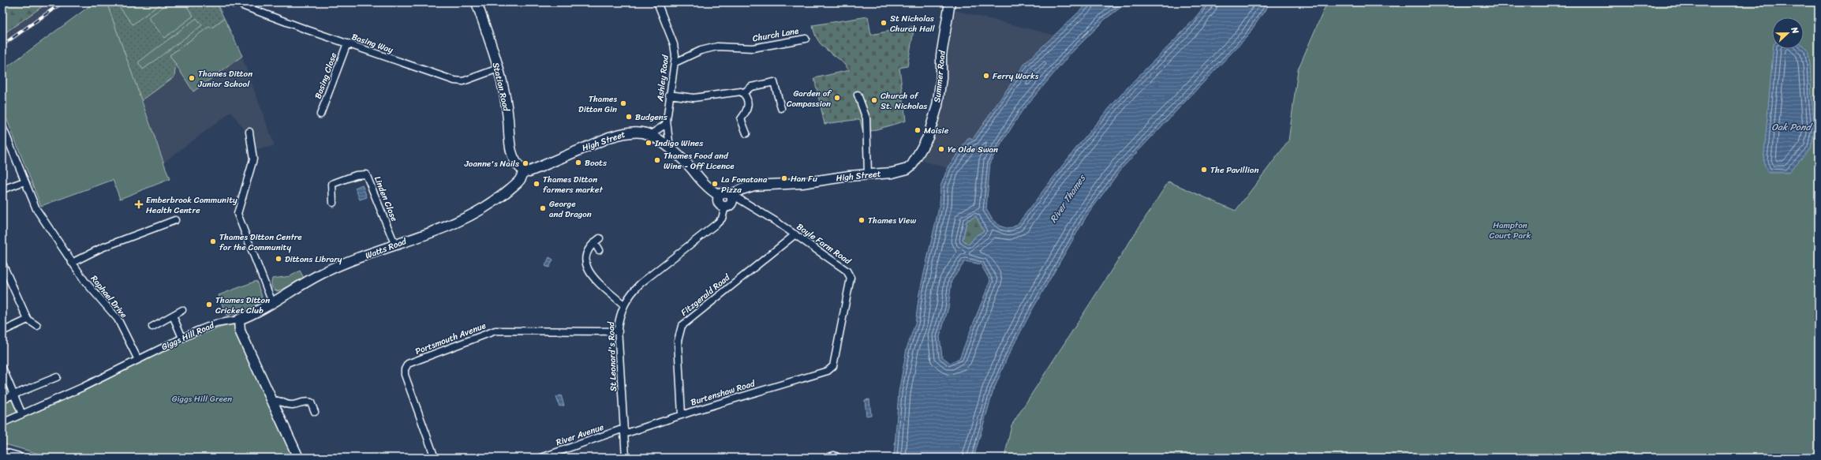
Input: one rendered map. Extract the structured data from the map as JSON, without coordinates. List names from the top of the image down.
{
  "streets": {
    "main road": [
      "Summer Road",
      "Station Road",
      "High Street",
      "Watts Road"
    ],
    "street": [
      "Church Lane",
      "Basing Way",
      "Basing Close",
      "Ashley Road",
      "Linden Close",
      "Boyle Farm Road",
      "Fitzgerald Road",
      "Raphael Drive",
      "Giggs Hill Road",
      "Portsmouth Avenue",
      "St Leonard's Road",
      "Burtenshaw Road",
      "River Avenue"
    ]
  },
  "crossings": [
    ["Church Lane", "Ashley Road"],
    ["Basing Way", "Basing Close"],
    ["Basing Way", "Station Road"],
    ["Summer Road", "High Street"],
    ["Ashley Road", "High Street"],
    ["Station Road", "High Street"],
    ["Station Road", "Watts Road"],
    ["High Street", "Boyle Farm Road"],
    ["High Street", "Watts Road"],
    ["High Street", "St Leonard's Road"],
    ["Linden Close", "Watts Road"],
    ["Boyle Farm Road", "Fitzgerald Road"],
    ["Boyle Farm Road", "St Leonard's Road"],
    ["Boyle Farm Road", "Burtenshaw Road"],
    ["Watts Road", "Giggs Hill Road"],
    ["Fitzgerald Road", "Burtenshaw Road"],
    ["Raphael Drive", "Giggs Hill Road"],
    ["Portsmouth Avenue", "St Leonard's Road"],
    ["St Leonard's Road", "Burtenshaw Road"],
    ["St Leonard's Road", "River Avenue"],
    ["Burtenshaw Road", "River Avenue"]
  ],
  "water": ["Oak Pond", "River Thames"],
  "parks": ["Hampton Court Park", "Giggs Hill Green"],
  "places": {
    "other": [
      "St Nicholas Church Hall",
      "Ferry Works",
      "Thames Ditton Junior School",
      "Garden of Compassion",
      "Church of St. Nicholas",
      "Thames Ditton Gin",
      "Budgens",
      "Maisie",
      "Indigo Wines",
      "Ye Olde Swan",
      "Thames Food and Wine - Off Licence",
      "Boots",
      "Joanne's Nails",
      "The Pavillion",
      "Han Fu",
      "Thames Ditton farmers market",
      "La Fonatana Pizza",
      "George and Dragon",
      "Thames View",
      "Thames Ditton Centre for the Community",
      "Dittons Library",
      "Thames Ditton Cricket Club"
    ],
    "health": ["Emberbrook Community Health Centre"]
  },
  "north": "right"
}
